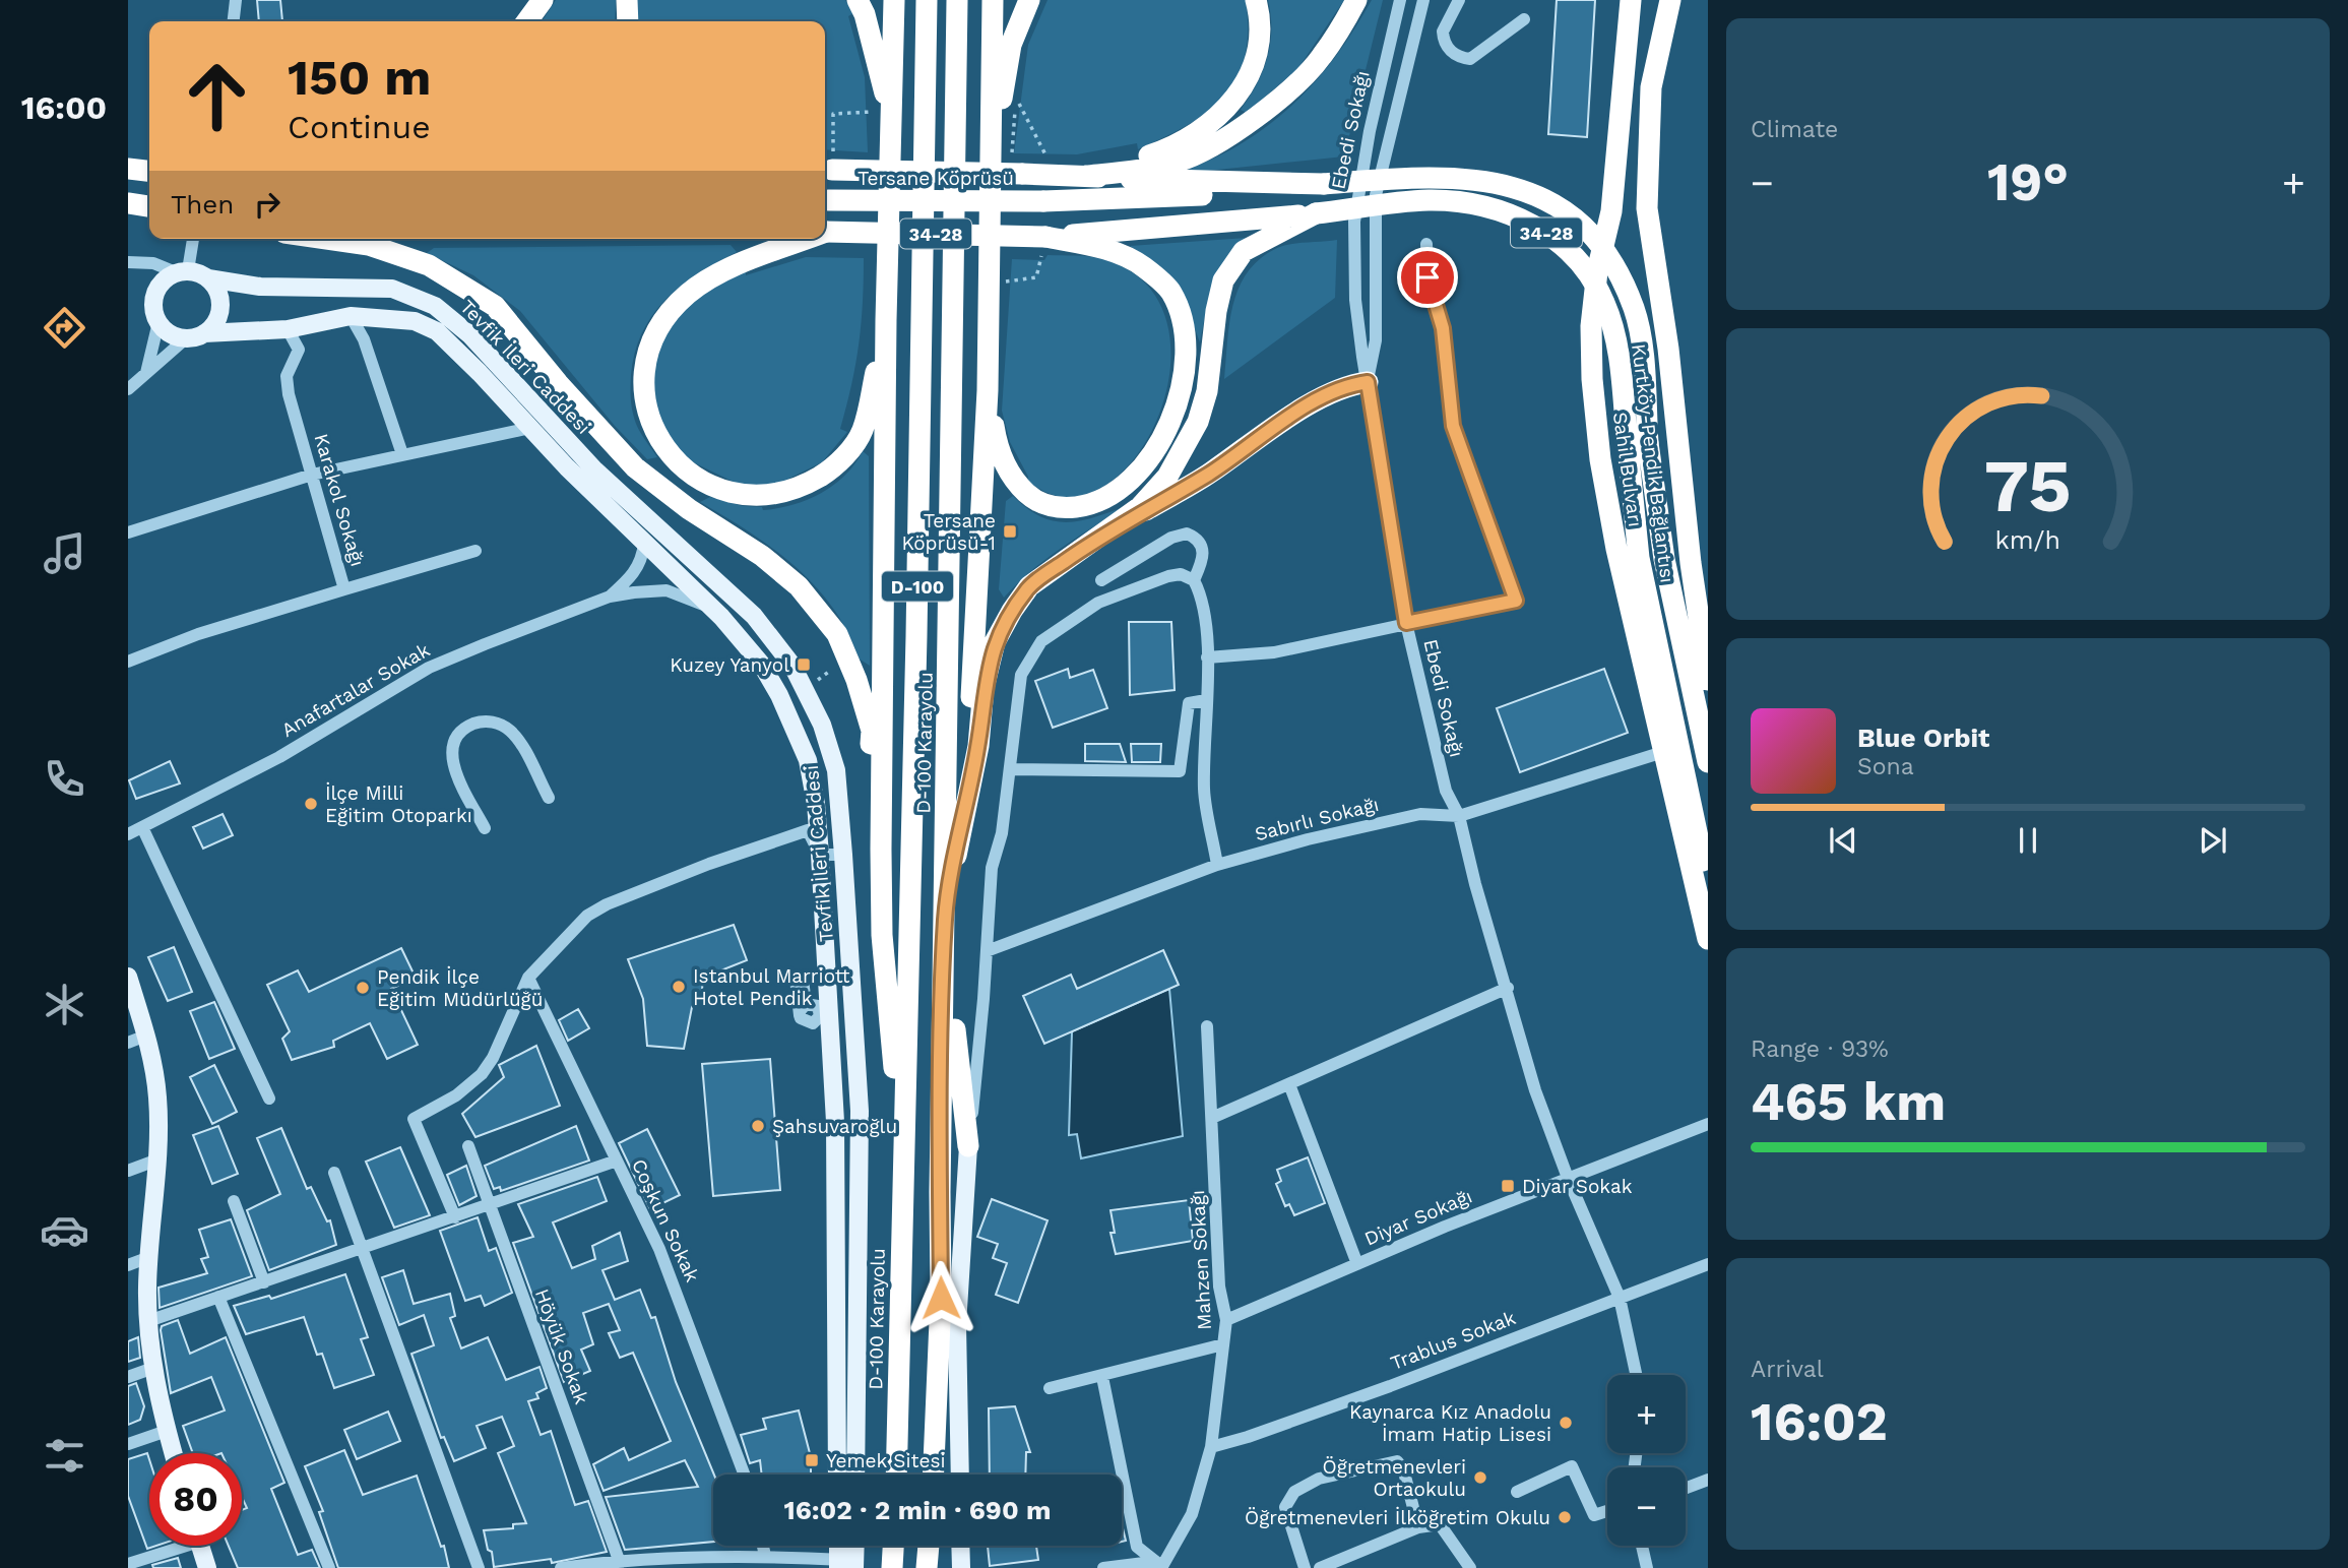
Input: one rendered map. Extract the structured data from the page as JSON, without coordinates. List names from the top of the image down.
{
  "streets": {
    "highway": [
      "Tersane Köprüsü",
      "34-28",
      "Kurtköy-Pendik Bağlantısı",
      "Sahil Bulvarı",
      "D-100",
      "D-100 Karayolu"
    ],
    "main road": ["Tevfik İleri Caddesi"],
    "street": [
      "Ebedi Sokağı",
      "Karakol Sokağı",
      "Anafartalar Sokak",
      "Sabırlı Sokağı",
      "Diyar Sokağı",
      "Coşkun Sokak",
      "Mahzen Sokağı",
      "Trablus Sokak",
      "Höyük Sokak"
    ]
  },
  "crossings": [
    ["Ebedi Sokağı", "Sabırlı Sokağı"],
    ["Ebedi Sokağı", "Diyar Sokağı"],
    ["Ebedi Sokağı", "Trablus Sokak"],
    ["Tersane Köprüsü", "Kurtköy-Pendik Bağlantısı"],
    ["34-28", "Kurtköy-Pendik Bağlantısı"],
    ["Tevfik İleri Caddesi", "Karakol Sokağı"],
    ["Sahil Bulvarı", "Sabırlı Sokağı"],
    ["Diyar Sokağı", "Mahzen Sokağı"],
    ["Mahzen Sokağı", "Trablus Sokak"]
  ],
  "places": {
    "transit": [
      "Tersane Köprüsü-1",
      "Kuzey Yanyol",
      "Diyar Sokak",
      "Yemek Sitesi"
    ],
    "other": [
      "İlçe Milli Eğitim Otoparkı",
      "Istanbul Marriott Hotel Pendik",
      "Pendik İlçe Eğitim Müdürlüğü",
      "Şahsuvaroğlu",
      "Kaynarca Kız Anadolu İmam Hatip Lisesi",
      "Öğretmenevleri Ortaokulu",
      "Öğretmenevleri İlköğretim Okulu"
    ]
  },
  "page": {
    "tabs": "16:00",
    "tile": [
      "Climate",
      ["Range · 93%", "465 km"],
      ["Arrival", "16:02"]
    ],
    "turn": ["150 m", "Continue"],
    "heat": ["−", "19°", "+"],
    "then": "Then",
    "song": ["Blue Orbit", "Sona"],
    "map_buttons": ["+", "−"],
    "limit": "80",
    "trip": "16:02 · 2 min · 690 m",
    "gauge": ["75", "km/h"]
  }
}
